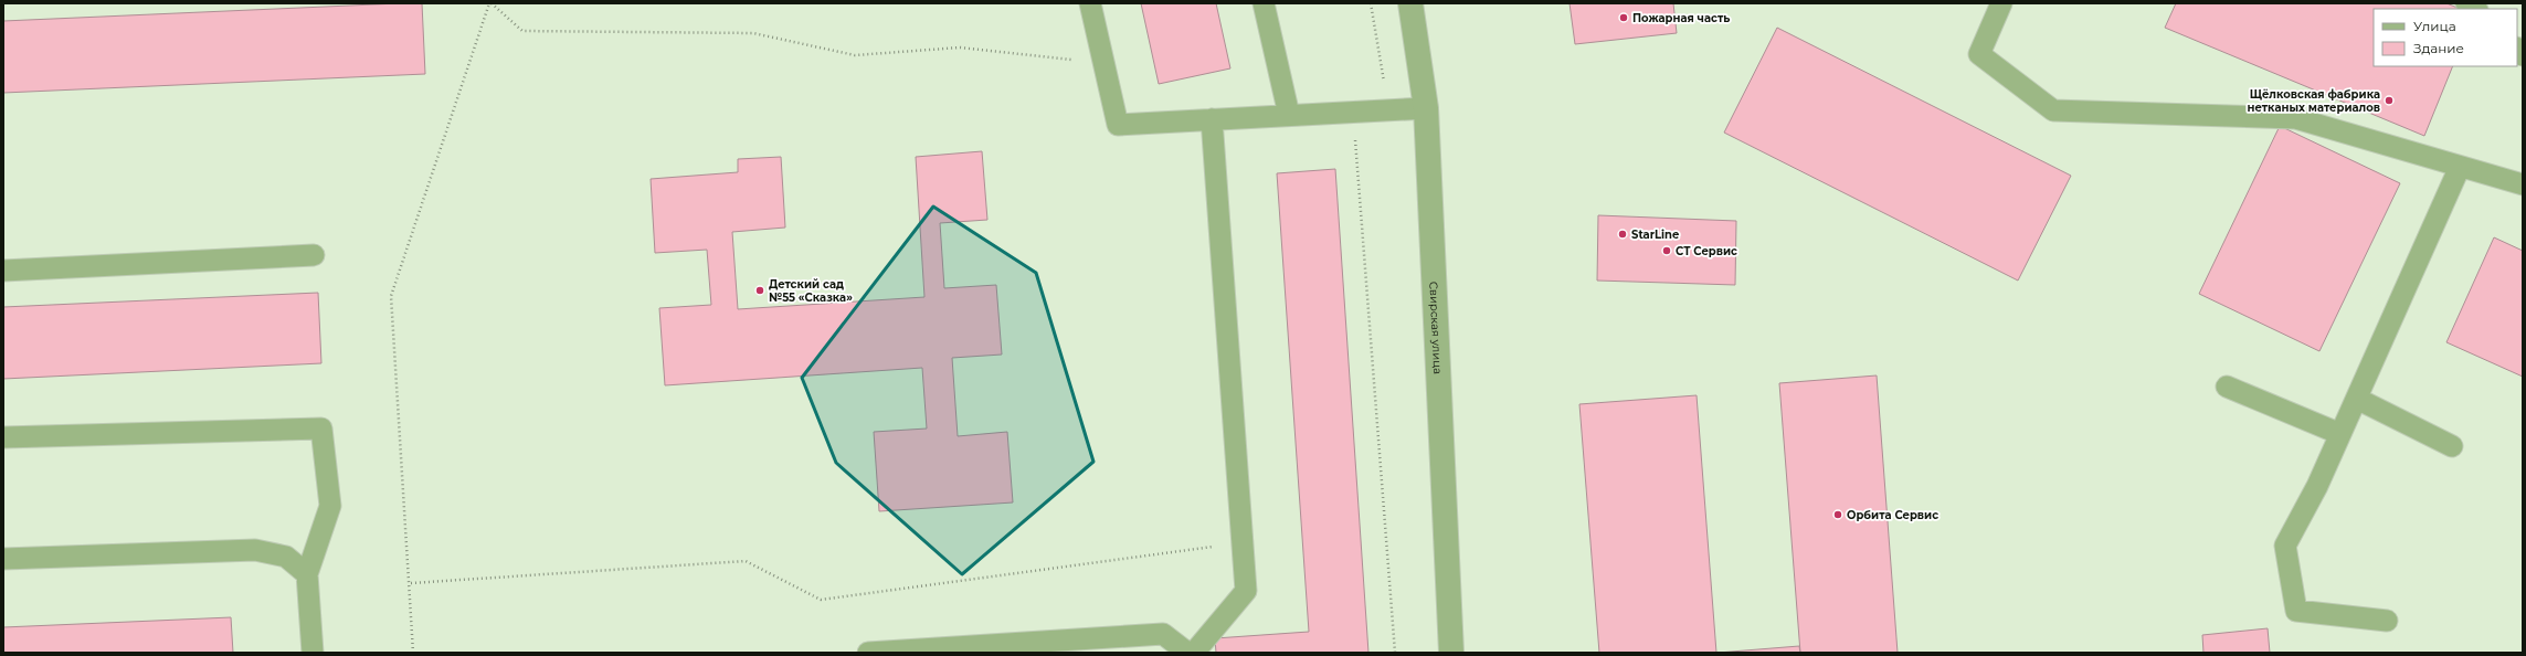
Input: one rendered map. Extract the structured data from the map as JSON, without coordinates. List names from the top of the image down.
{
  "streets": {
    "street": ["Свирская улица"]
  },
  "places": [
    "Пожарная часть",
    "Щёлковская фабрика нетканых материалов",
    "StarLine",
    "СТ Сервис",
    "Детский сад №55 «Сказка»",
    "Орбита Сервис"
  ],
  "legend": ["Улица", "Здание"]
}
